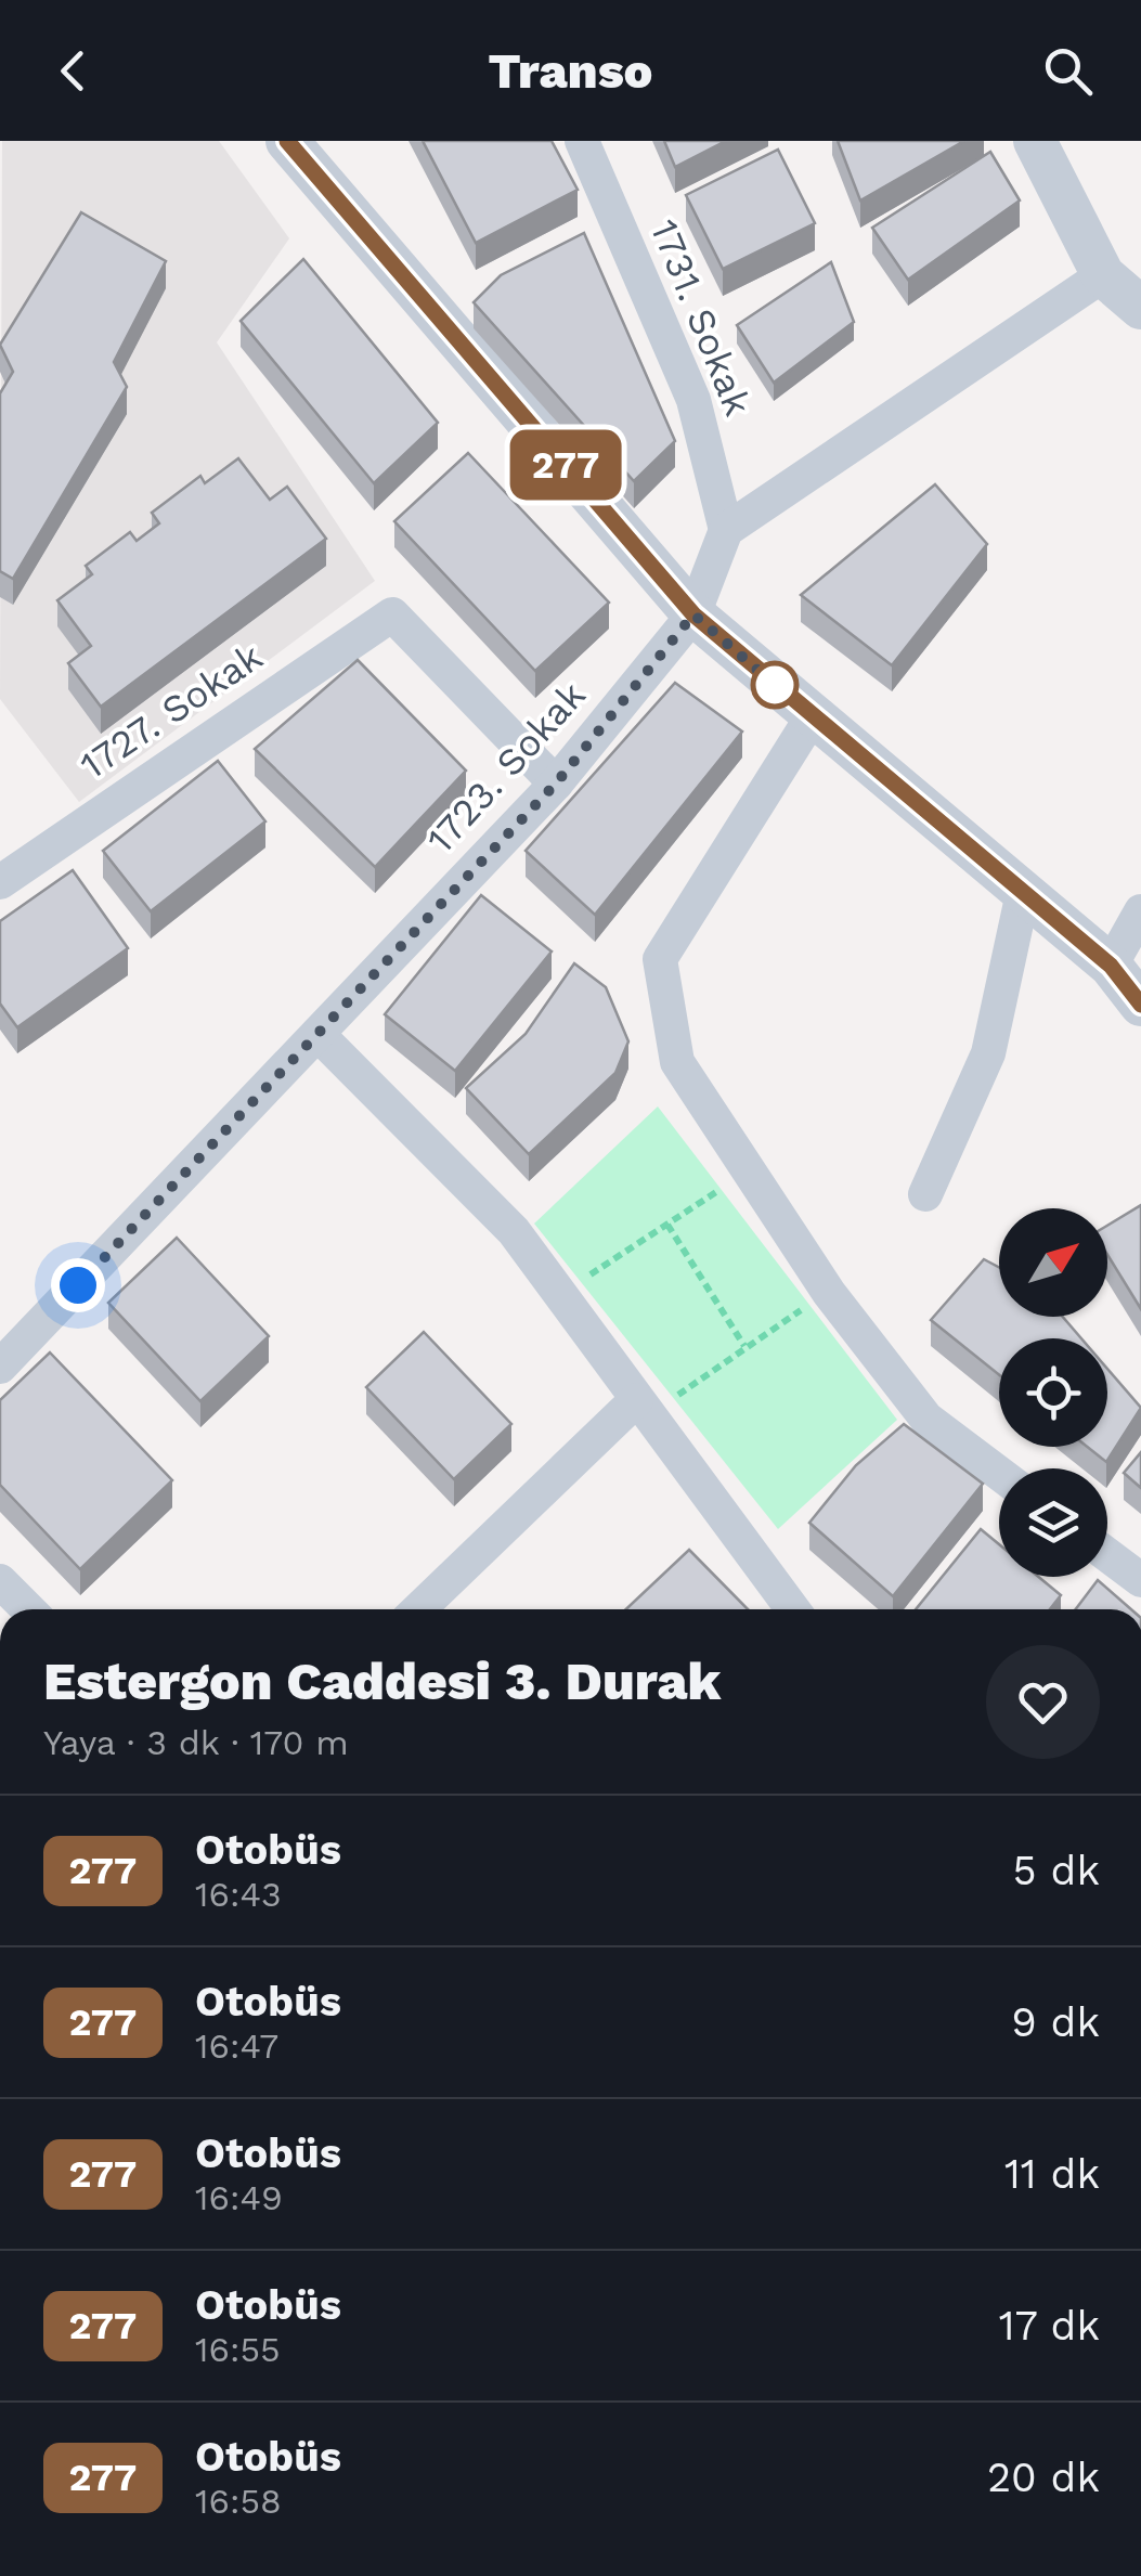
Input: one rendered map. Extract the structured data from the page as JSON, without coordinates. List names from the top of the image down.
{
  "streets": {
    "street": ["1731. Sokak", "1727. Sokak", "1723. Sokak"]
  },
  "crossings": [
    ["1731. Sokak", "1723. Sokak"],
    ["1727. Sokak", "1723. Sokak"]
  ],
  "lines": ["bus line 277"],
  "north": "top right",
  "page": {
    "header": "Transo",
    "on_map": "277",
    "heading": ["Estergon Caddesi 3. Durak", "Yaya · 3 dk · 170 m"],
    "list": [
      {
        "mark": "277",
        "name": "Otobüs",
        "note": "16:43",
        "value": "5 dk"
      },
      {
        "mark": "277",
        "name": "Otobüs",
        "note": "16:47",
        "value": "9 dk"
      },
      {
        "mark": "277",
        "name": "Otobüs",
        "note": "16:49",
        "value": "11 dk"
      },
      {
        "mark": "277",
        "name": "Otobüs",
        "note": "16:55",
        "value": "17 dk"
      },
      {
        "mark": "277",
        "name": "Otobüs",
        "note": "16:58",
        "value": "20 dk"
      }
    ]
  }
}
